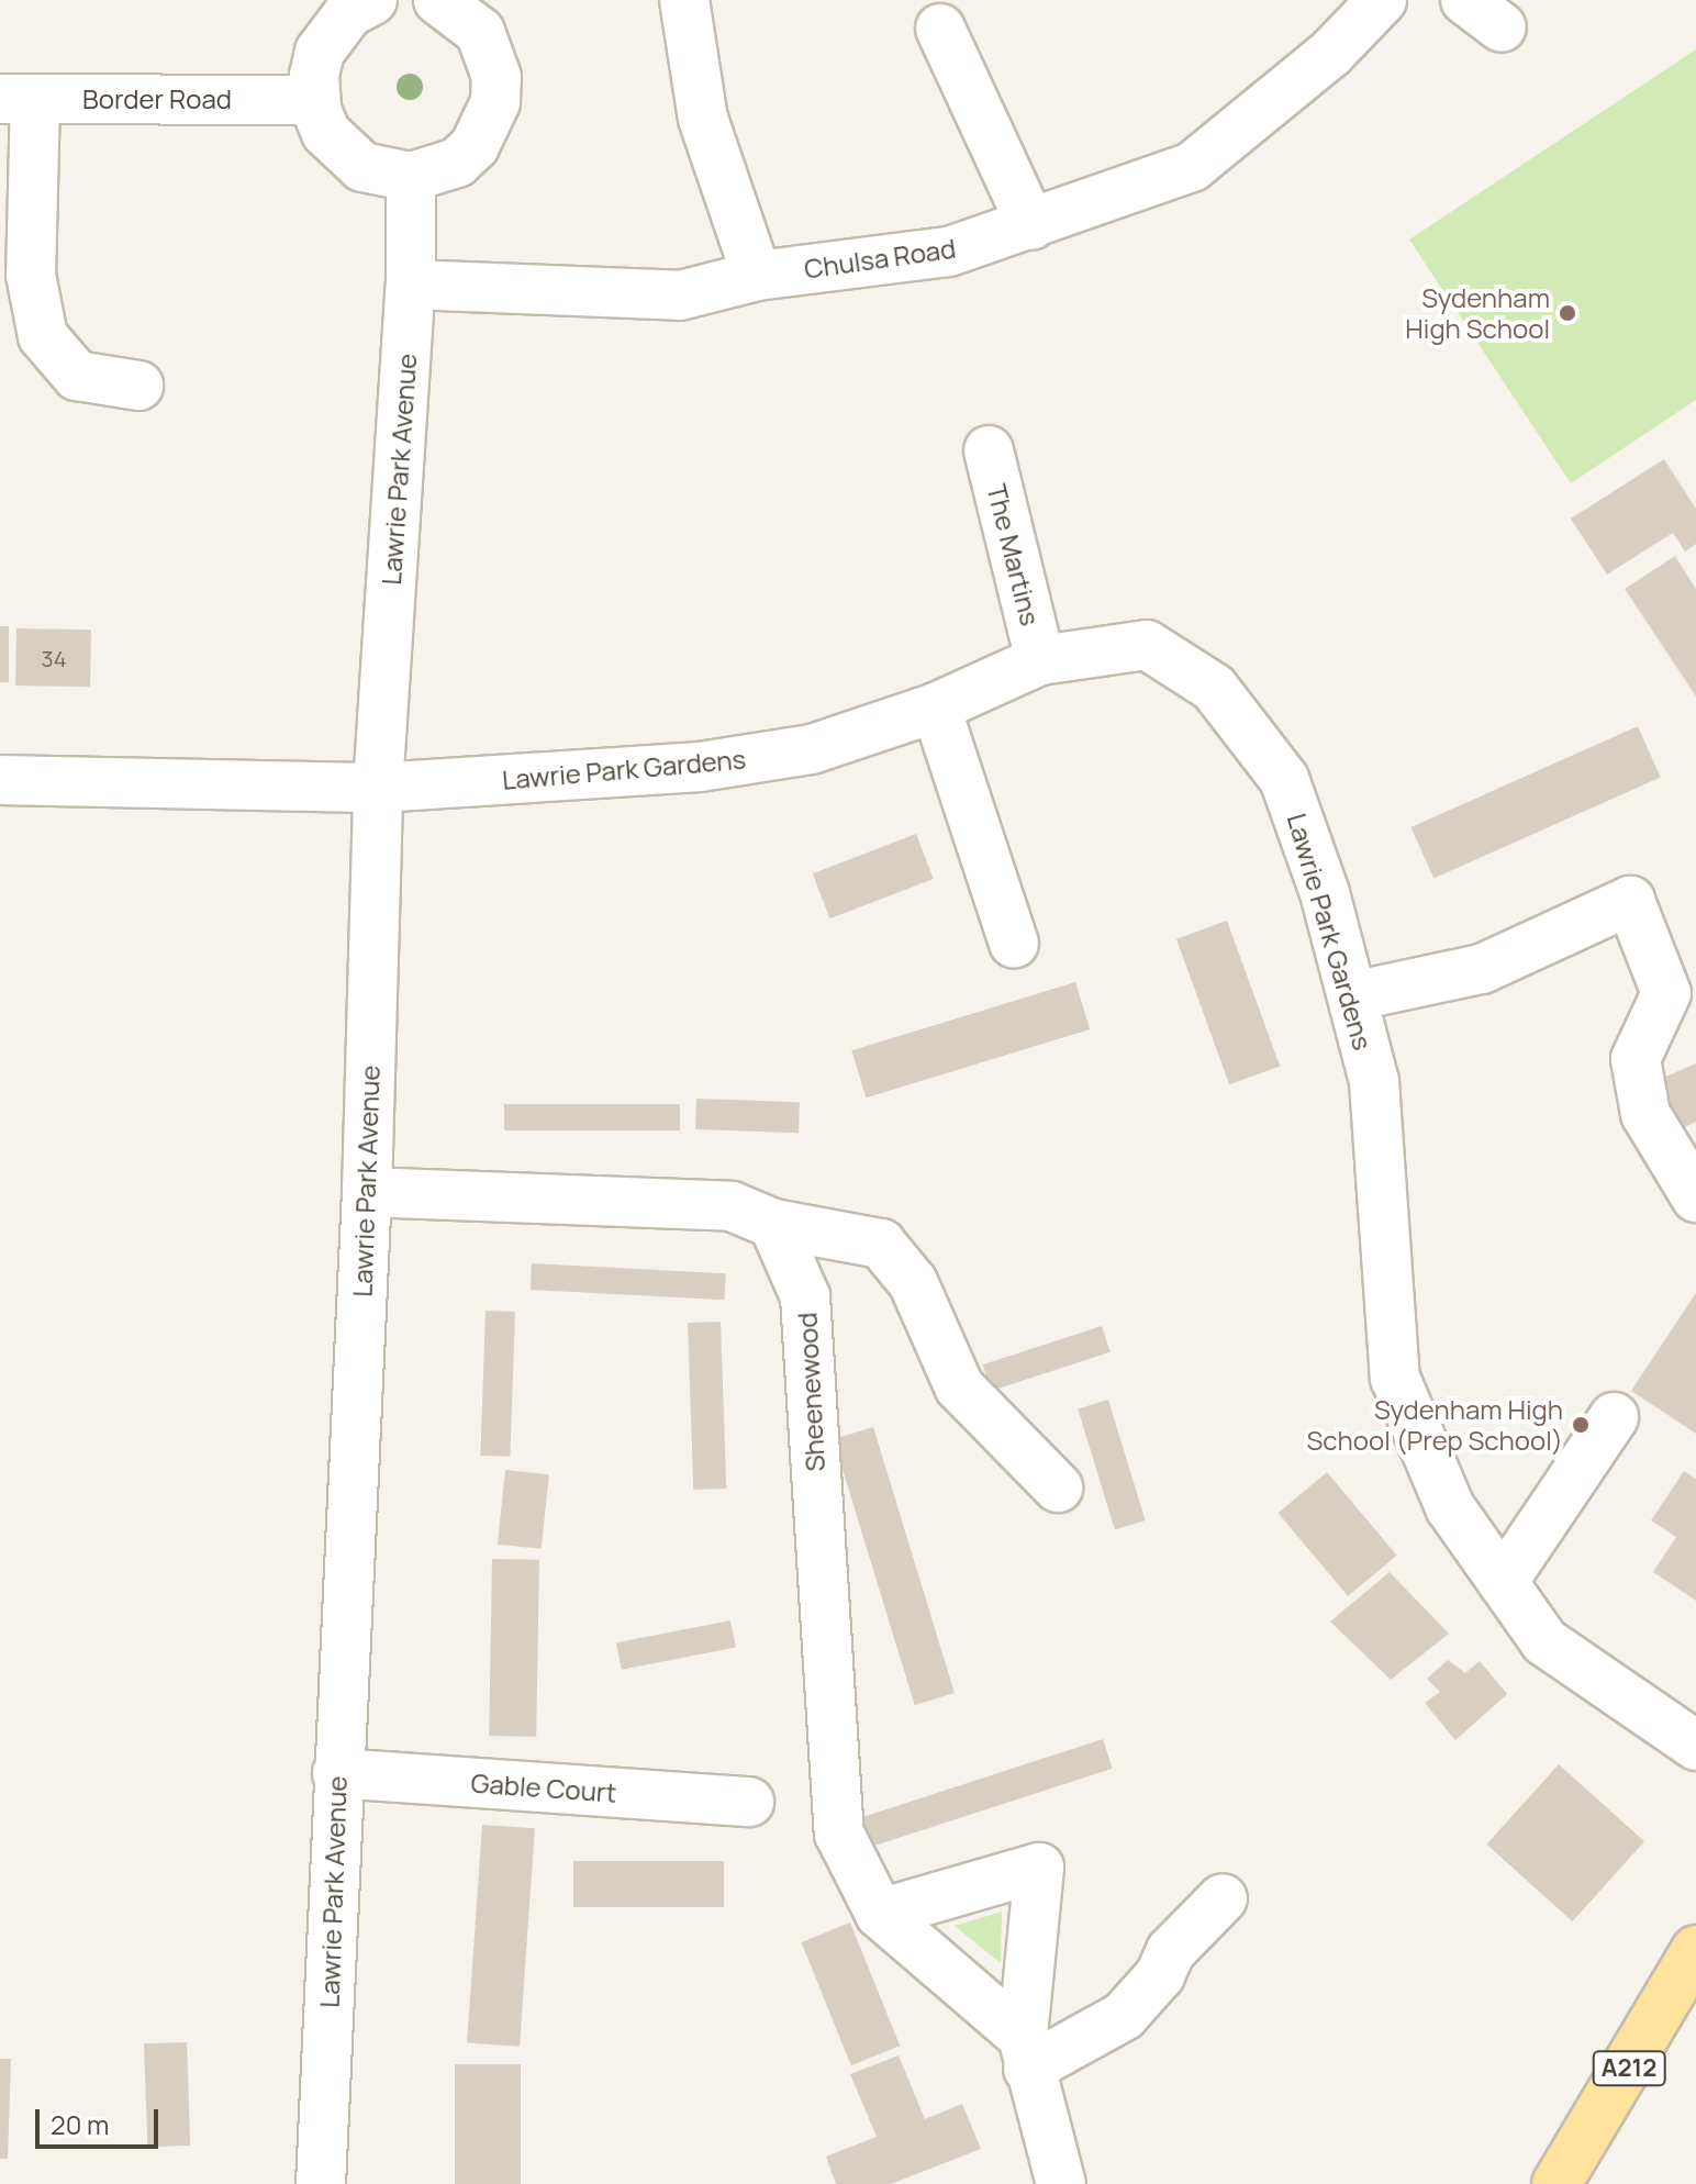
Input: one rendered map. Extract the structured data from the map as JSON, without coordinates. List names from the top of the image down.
{
  "streets": {
    "main road": ["A212"],
    "street": [
      "Border Road",
      "Chulsa Road",
      "Lawrie Park Avenue",
      "The Martins",
      "Lawrie Park Gardens",
      "Sheenewood",
      "Gable Court"
    ]
  },
  "crossings": [
    ["Chulsa Road", "Lawrie Park Avenue"],
    ["Lawrie Park Avenue", "Lawrie Park Gardens"],
    ["Lawrie Park Avenue", "Gable Court"],
    ["The Martins", "Lawrie Park Gardens"]
  ],
  "places": ["Sydenham High School", "Sydenham High School (Prep School)"],
  "house_numbers": ["34"],
  "scale_bar": "20 m"
}
